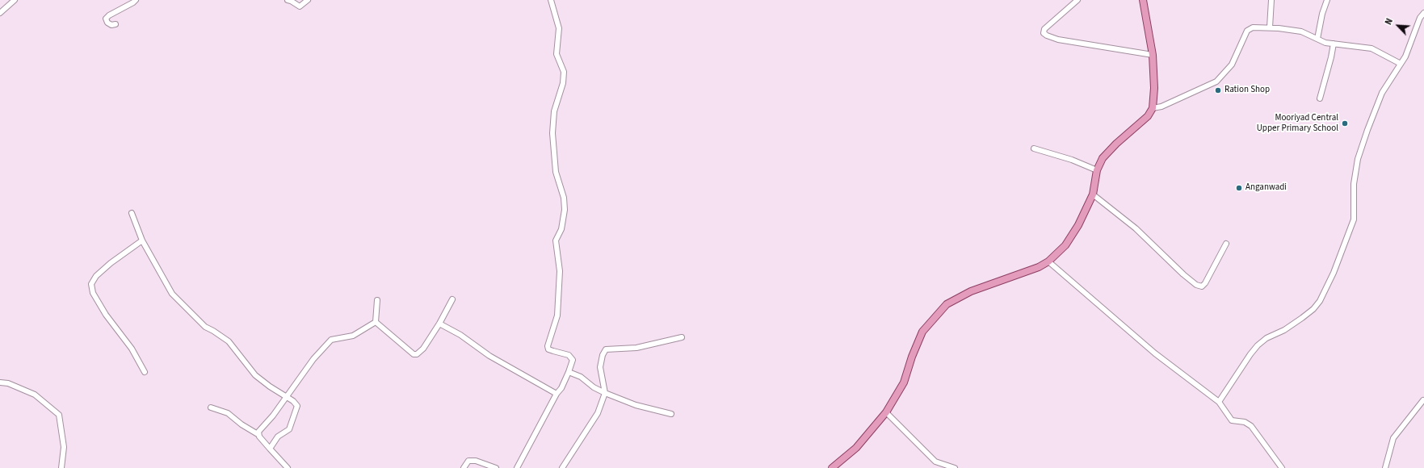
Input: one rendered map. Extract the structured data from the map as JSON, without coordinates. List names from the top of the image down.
{
  "places": ["Ration Shop", "Mooriyad Central Upper Primary School", "Anganwadi"],
  "north": "top left"
}
